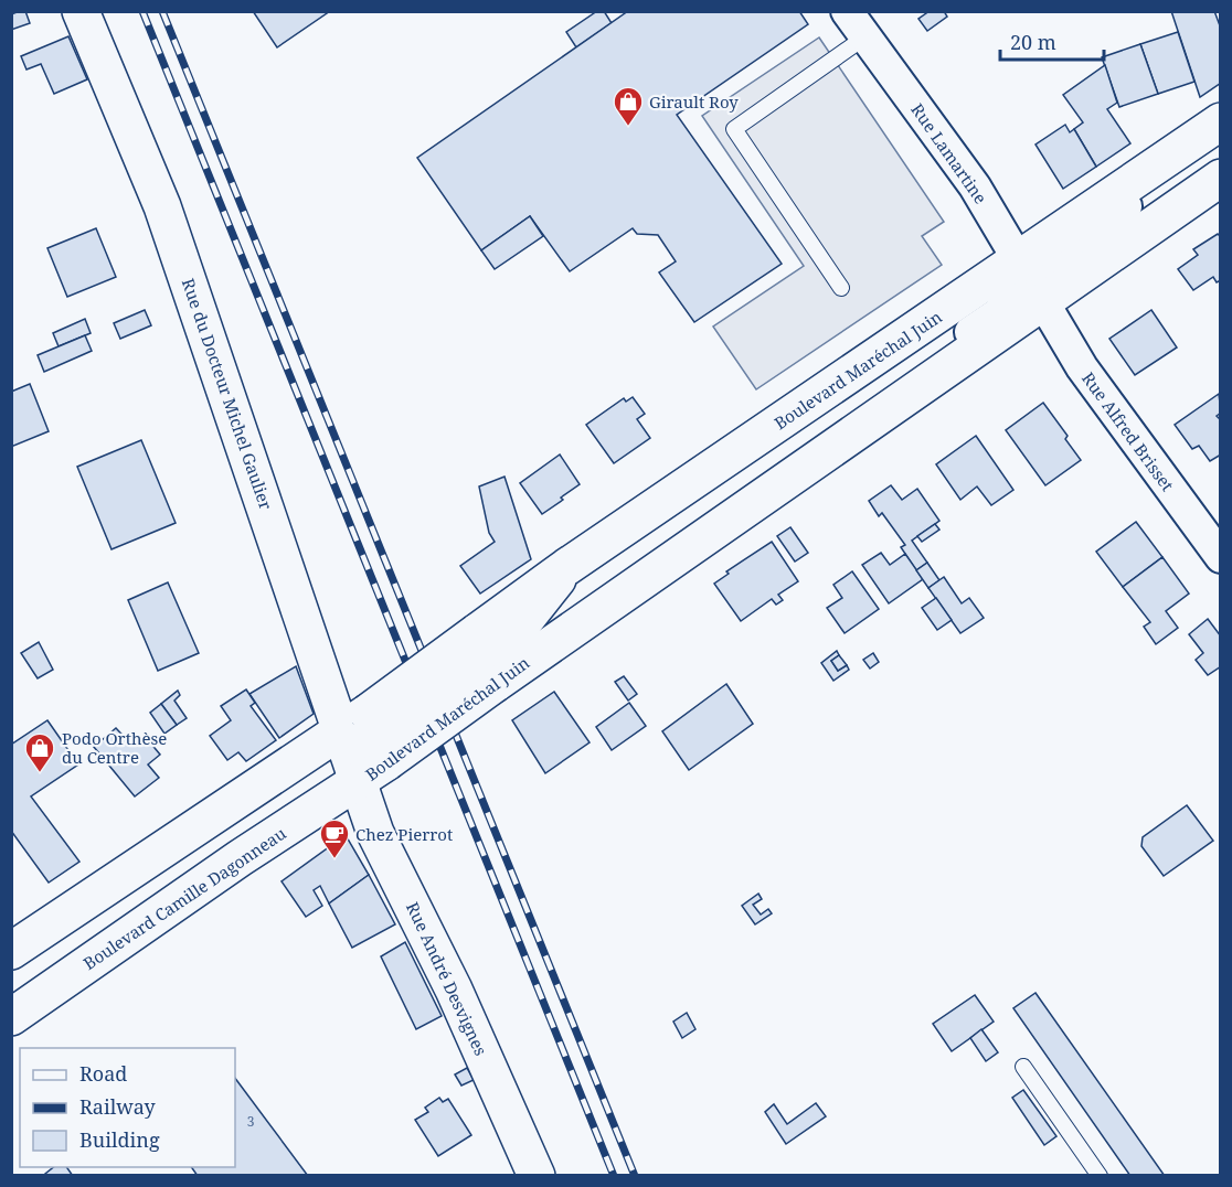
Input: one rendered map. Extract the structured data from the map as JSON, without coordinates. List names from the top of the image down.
{
  "streets": {
    "main road": [
      "Boulevard Maréchal Juin",
      "Rue du Docteur Michel Gaulier",
      "Boulevard Camille Dagonneau",
      "Rue André Desvignes"
    ],
    "street": ["Rue Lamartine", "Rue Alfred Brisset"]
  },
  "crossings": [
    ["Rue Lamartine", "Boulevard Maréchal Juin"],
    ["Rue Lamartine", "Rue Alfred Brisset"],
    ["Boulevard Maréchal Juin", "Rue du Docteur Michel Gaulier"],
    ["Boulevard Maréchal Juin", "Rue Alfred Brisset"],
    ["Boulevard Maréchal Juin", "Boulevard Camille Dagonneau"],
    ["Boulevard Maréchal Juin", "Rue André Desvignes"],
    ["Rue du Docteur Michel Gaulier", "Boulevard Camille Dagonneau"],
    ["Rue du Docteur Michel Gaulier", "Rue André Desvignes"],
    ["Boulevard Camille Dagonneau", "Rue André Desvignes"]
  ],
  "places": {
    "shop": ["Girault Roy", "Podo Orthèse du Centre"],
    "cafe": ["Chez Pierrot"]
  },
  "house_numbers": ["3"],
  "legend": ["Road", "Railway", "Building"],
  "scale_bar": "20 m"
}
